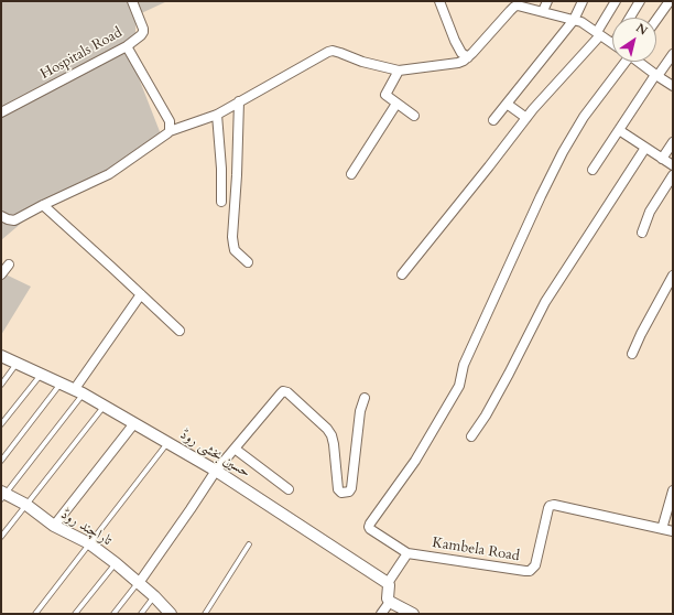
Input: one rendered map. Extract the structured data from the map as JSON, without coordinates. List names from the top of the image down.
{
  "streets": {
    "street": [
      "Hospitals Road",
      "حسین بخشی روڈ",
      "تاراچند روڈ",
      "Kambela Road"
    ]
  },
  "north": "top right"
}
